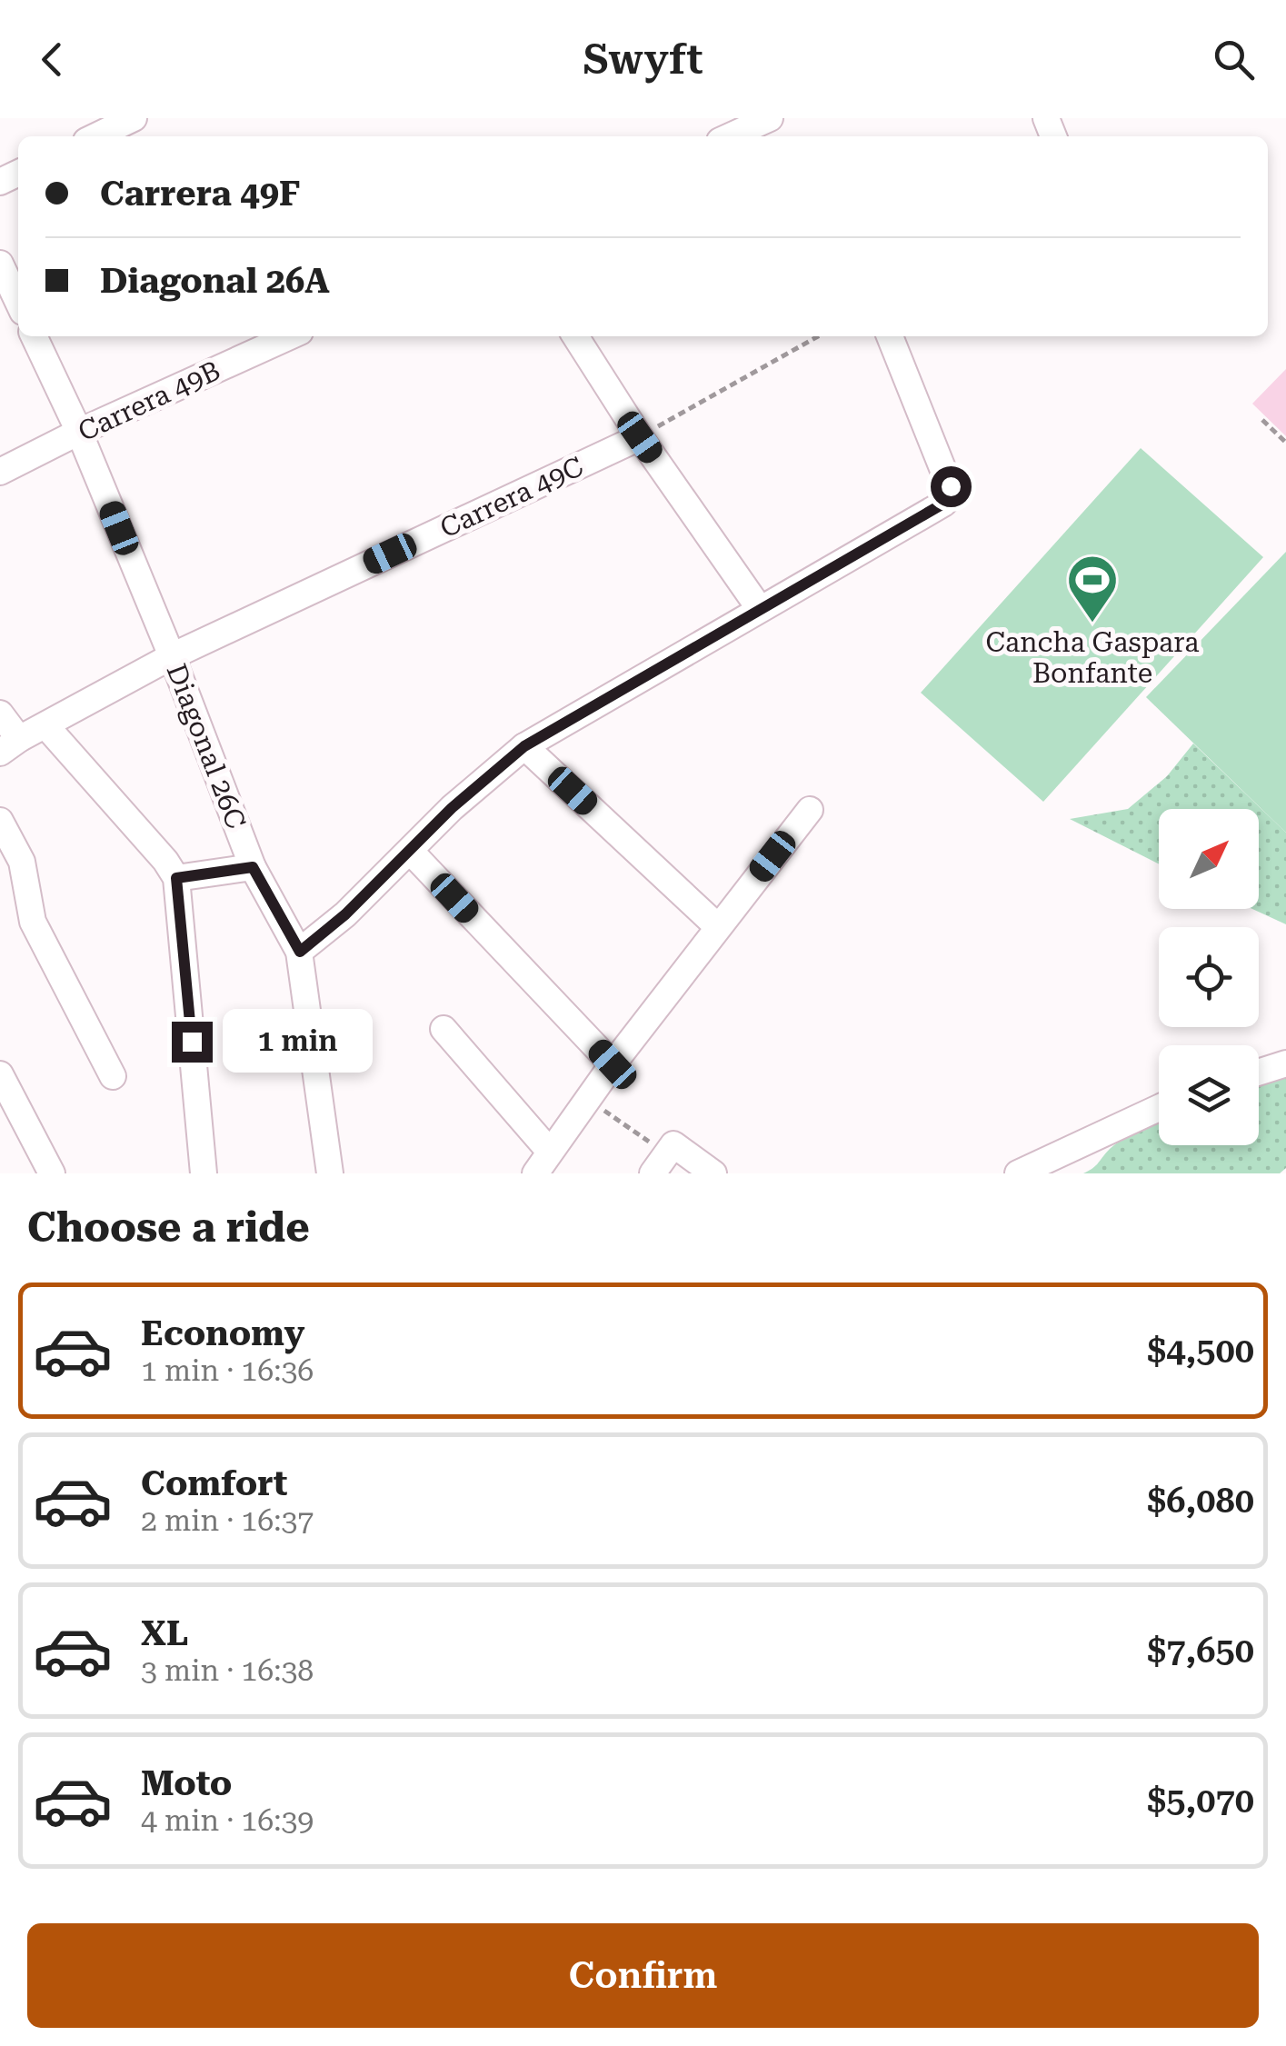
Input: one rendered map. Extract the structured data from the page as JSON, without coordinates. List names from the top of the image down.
{
  "streets": {
    "street": ["Carrera 49B", "Carrera 49C", "Diagonal 26C"]
  },
  "crossings": [
    ["Carrera 49B", "Diagonal 26C"],
    ["Carrera 49C", "Diagonal 26C"]
  ],
  "places": {
    "sports": ["Cancha Gaspara Bonfante"]
  },
  "north": "top right",
  "page": {
    "header": "Swyft",
    "banner": ["Carrera 49F", "Diagonal 26A"],
    "bubble": "1 min",
    "heading": "Choose a ride",
    "list": [
      {
        "name": "Economy",
        "note": "1 min · 16:36",
        "value": "$4,500"
      },
      {
        "name": "Comfort",
        "note": "2 min · 16:37",
        "value": "$6,080"
      },
      {
        "name": "XL",
        "note": "3 min · 16:38",
        "value": "$7,650"
      },
      {
        "name": "Moto",
        "note": "4 min · 16:39",
        "value": "$5,070"
      }
    ],
    "buttons": "Confirm"
  }
}
